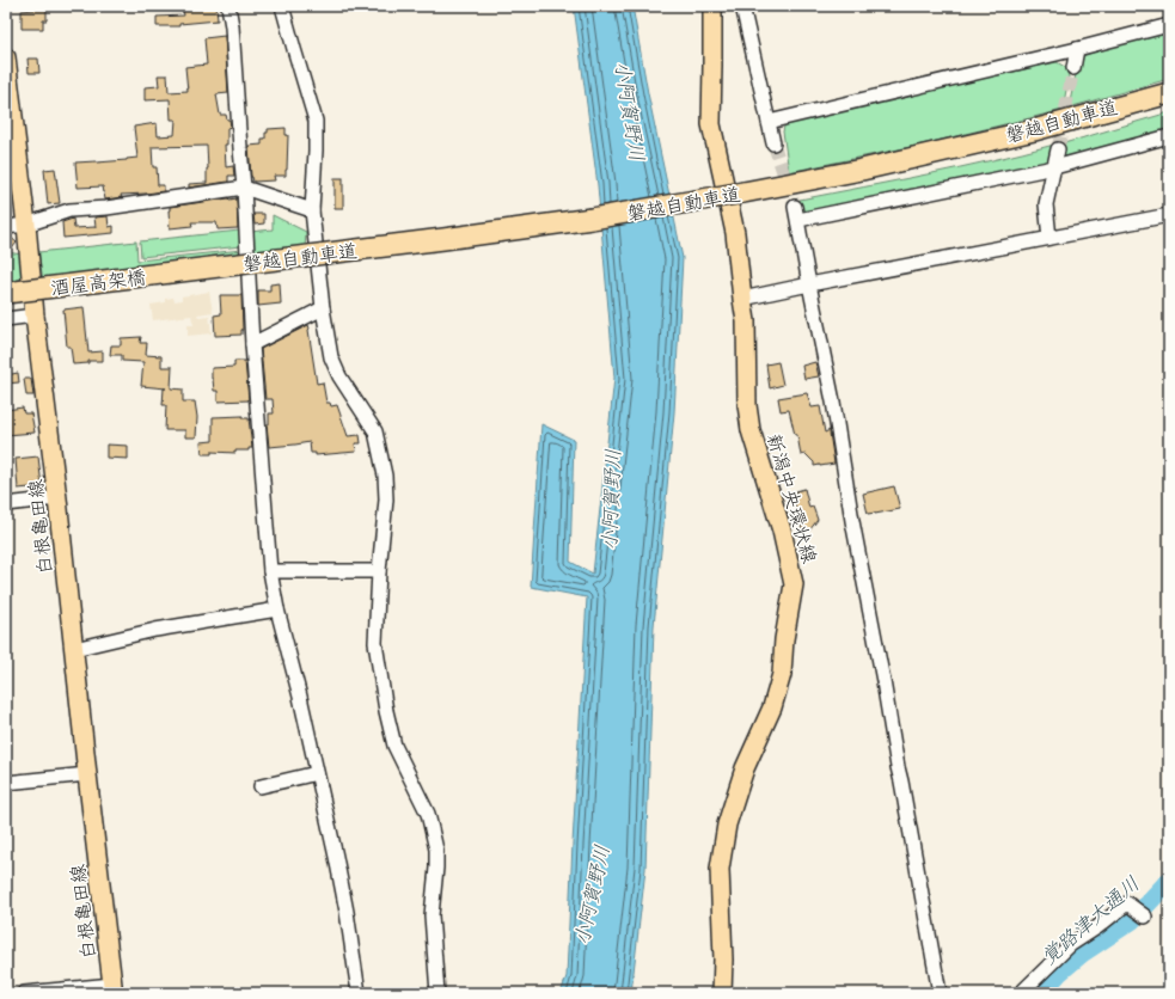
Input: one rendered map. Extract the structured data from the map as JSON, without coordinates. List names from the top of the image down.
{
  "streets": {
    "highway": ["磐越自動車道", "酒屋高架橋"],
    "main road": ["新潟中央環状線", "白根亀田線"]
  },
  "crossings": [
    ["磐越自動車道", "酒屋高架橋"]
  ],
  "water": ["小阿賀野川", "覚路津大通川"]
}
